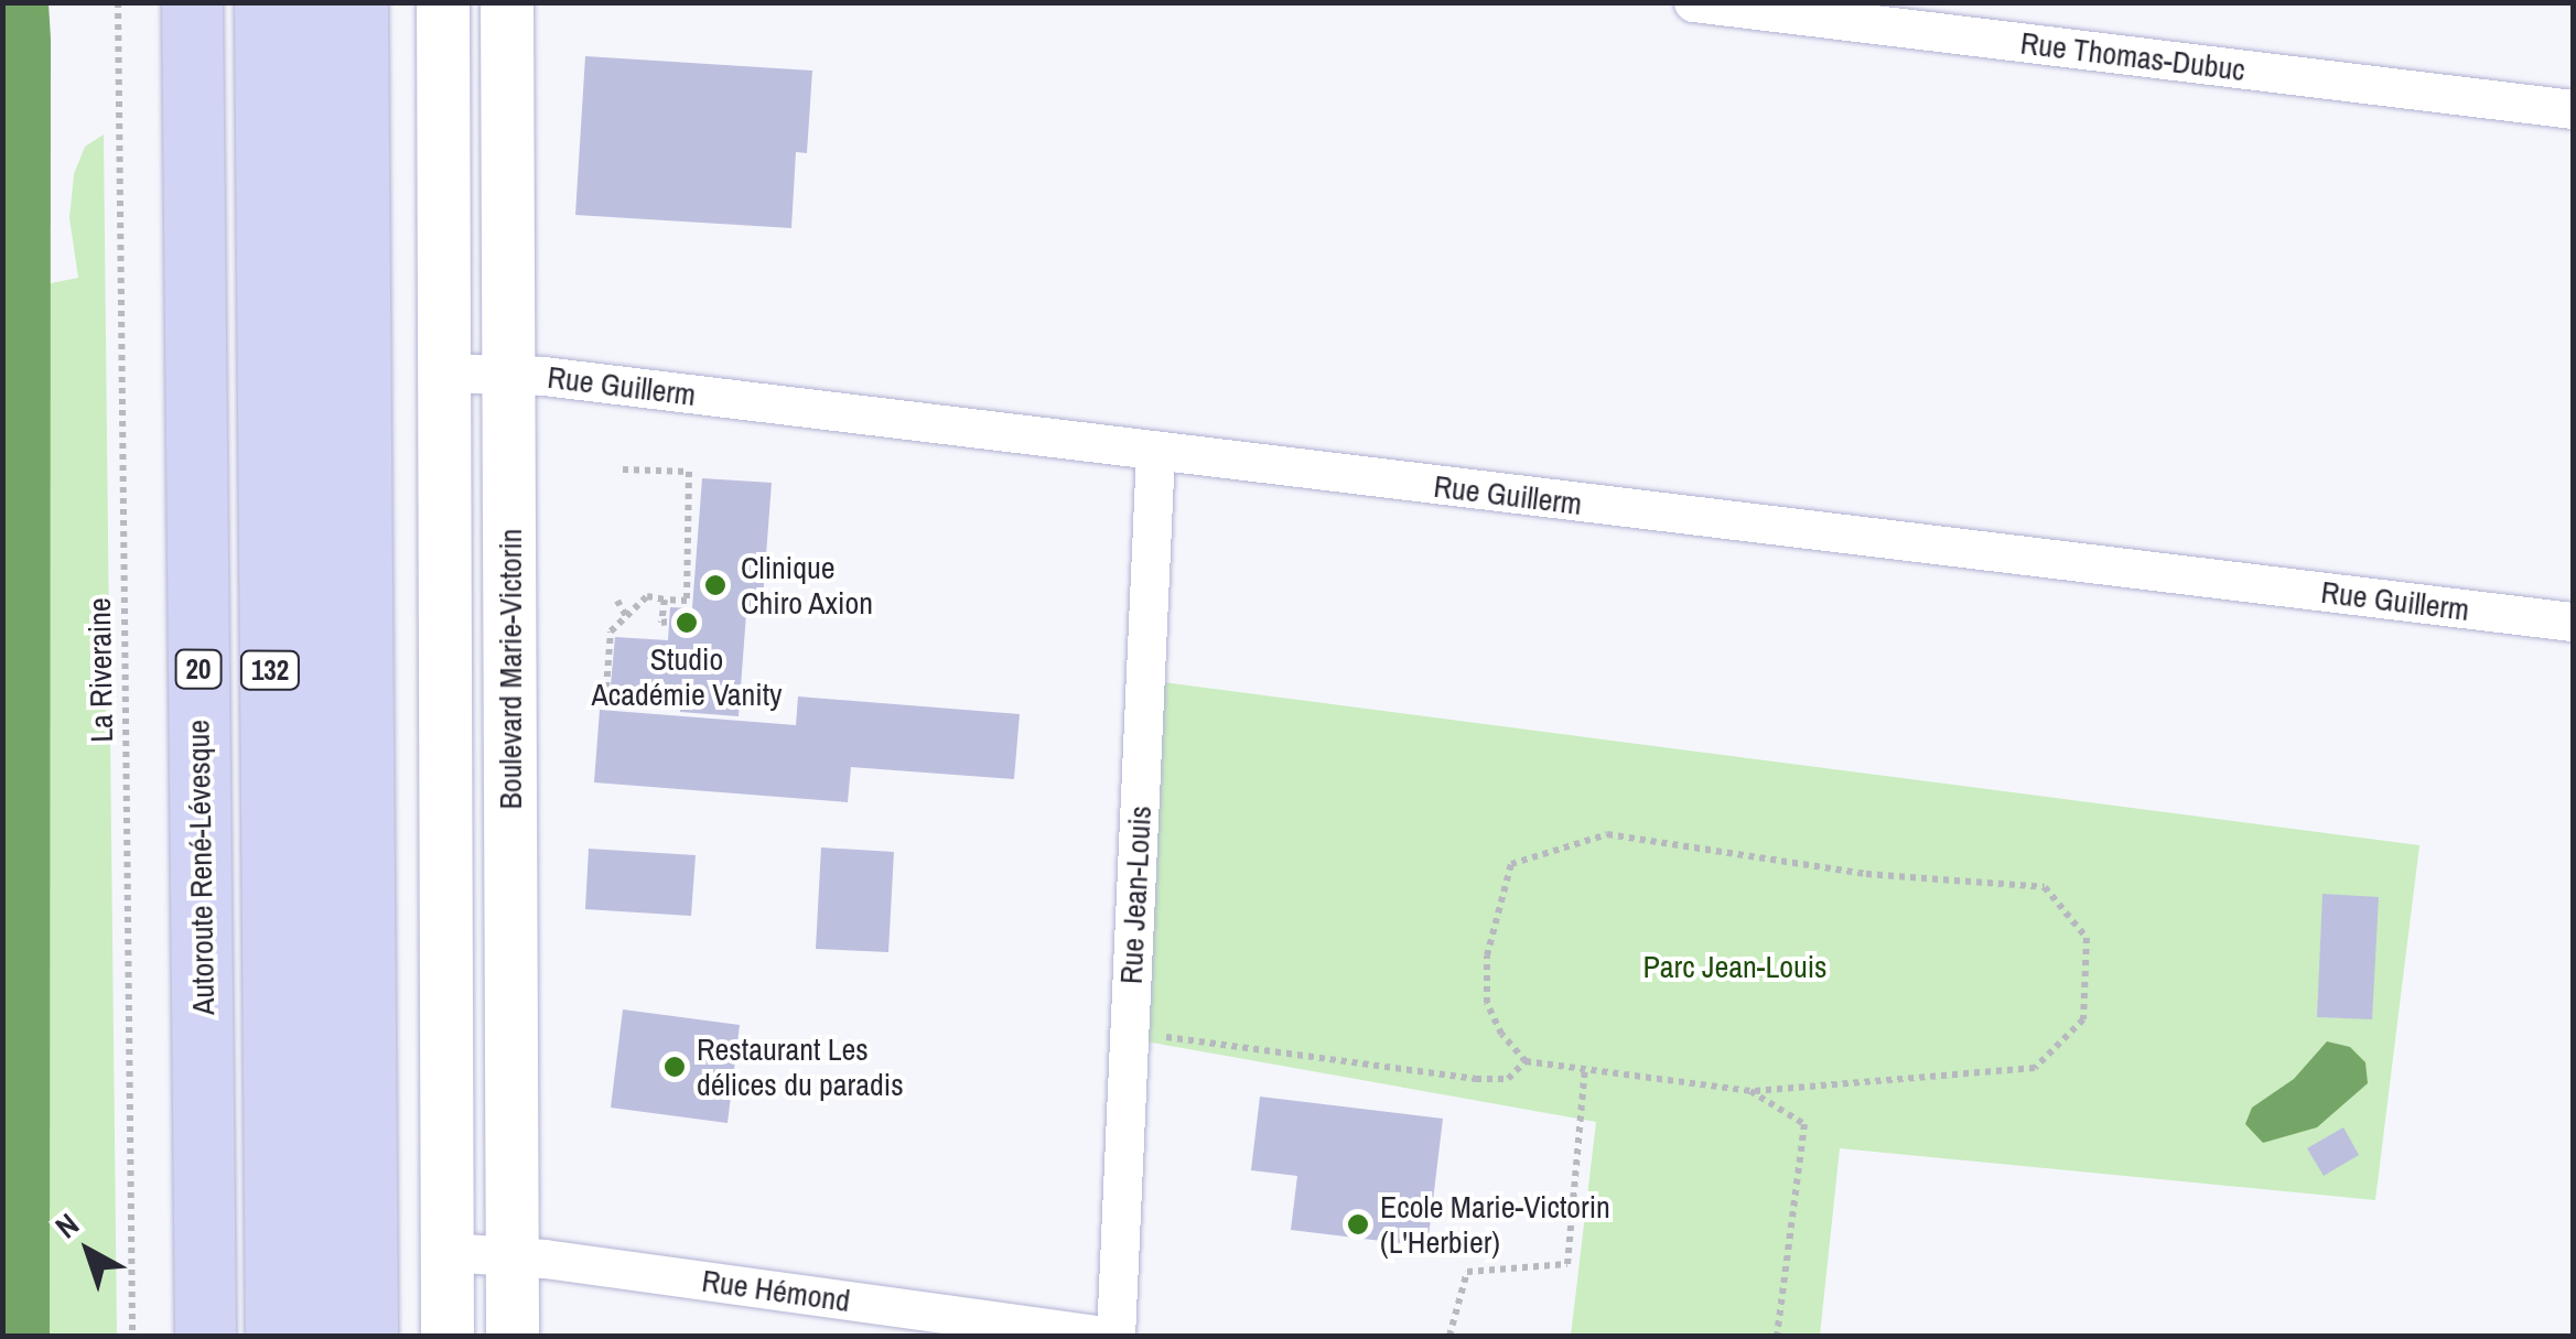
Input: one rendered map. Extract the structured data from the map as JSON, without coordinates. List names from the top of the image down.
{
  "streets": {
    "highway": ["20", "132", "Autoroute René-Lévesque"],
    "street": [
      "Rue Thomas-Dubuc",
      "Rue Guillerm",
      "Boulevard Marie-Victorin",
      "Rue Jean-Louis",
      "Rue Hémond"
    ],
    "path": ["La Riveraine"]
  },
  "crossings": [
    ["Rue Guillerm", "Boulevard Marie-Victorin"],
    ["Rue Guillerm", "Rue Jean-Louis"],
    ["Boulevard Marie-Victorin", "Rue Hémond"]
  ],
  "parks": ["Parc Jean-Louis"],
  "places": [
    "Clinique Chiro Axion",
    "Studio Académie Vanity",
    "Restaurant Les délices du paradis",
    "Ecole Marie-Victorin (L'Herbier)"
  ],
  "north": "top left"
}
